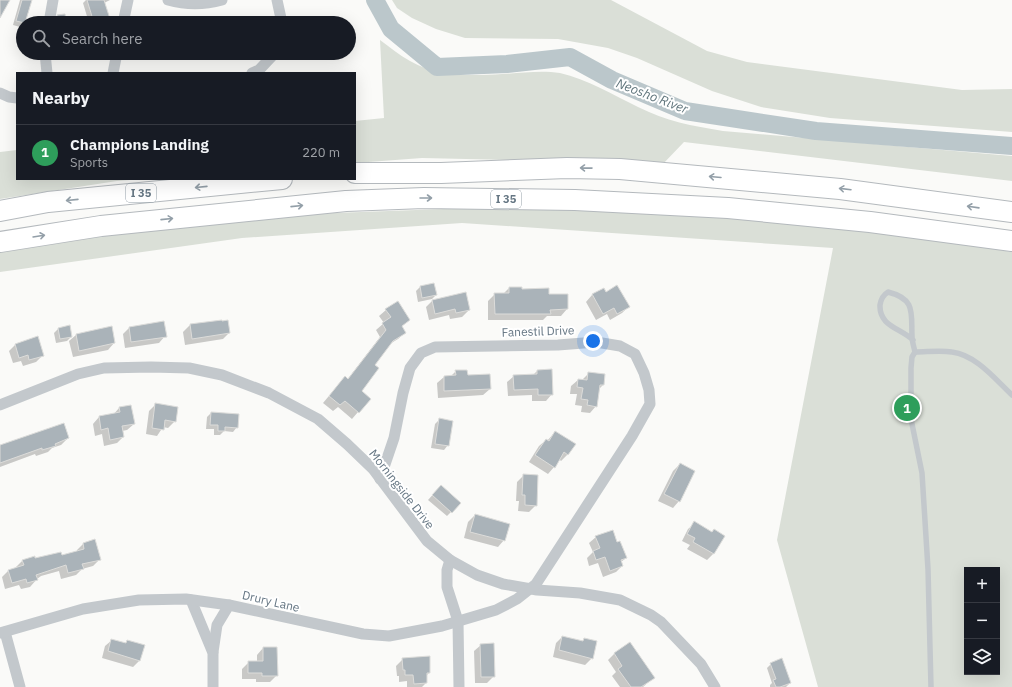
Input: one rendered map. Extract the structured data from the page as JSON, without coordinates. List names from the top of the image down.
{
  "streets": {
    "highway": ["I 35"],
    "street": ["Fanestil Drive", "Morningside Drive", "Drury Lane"]
  },
  "crossings": [
    ["Fanestil Drive", "Morningside Drive"],
    ["Fanestil Drive", "Drury Lane"],
    ["Morningside Drive", "Drury Lane"]
  ],
  "water": ["Neosho River"],
  "page": {
    "search": "Search here",
    "heading": "Nearby",
    "list": [
      {
        "mark": "1",
        "name": "Champions Landing",
        "note": "Sports",
        "value": "220 m"
      }
    ],
    "pins": "1",
    "map_buttons": ["+", "−"]
  }
}
